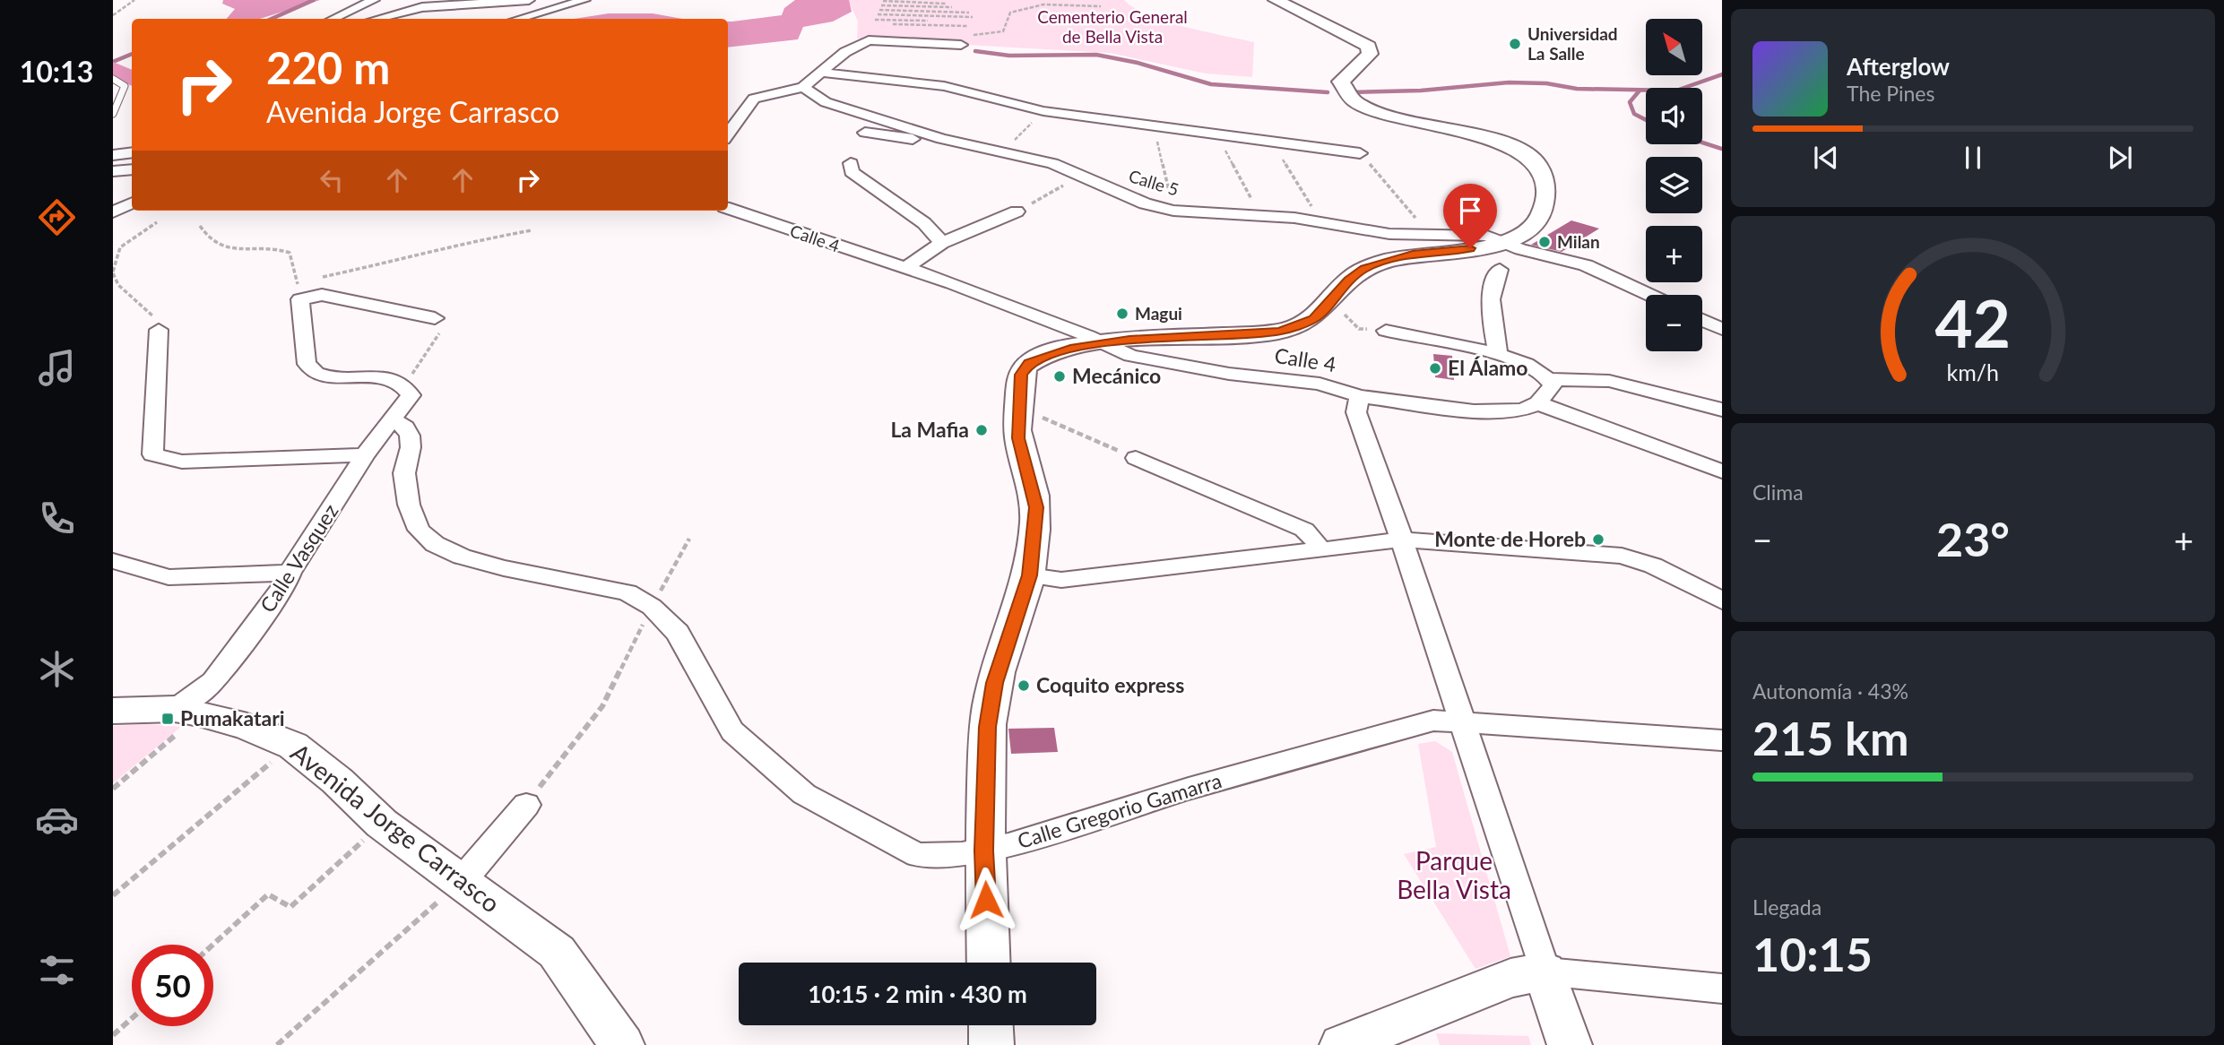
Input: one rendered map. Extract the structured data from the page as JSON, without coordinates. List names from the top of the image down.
{
  "streets": {
    "main road": ["Avenida Jorge Carrasco"],
    "street": [
      "Calle 5",
      "Calle 4",
      "Calle Vasquez",
      "Calle Gregorio Gamarra"
    ]
  },
  "crossings": [
    ["Calle Vasquez", "Calle Gregorio Gamarra"],
    ["Calle Vasquez", "Avenida Jorge Carrasco"]
  ],
  "parks": ["Cementerio General de Bella Vista", "Parque Bella Vista"],
  "places": {
    "other": [
      "Universidad La Salle",
      "Milan",
      "Magui",
      "El Álamo",
      "Mecánico",
      "La Mafia",
      "Monte de Horeb",
      "Coquito express"
    ],
    "transit": ["Pumakatari"]
  },
  "north": "top left",
  "page": {
    "tabs": "10:13",
    "map_buttons": ["+", "−"],
    "turn": ["220 m", "Avenida Jorge Carrasco"],
    "song": ["Afterglow", "The Pines"],
    "tile": [
      "Clima",
      ["Autonomía · 43%", "215 km"],
      ["Llegada", "10:15"]
    ],
    "heat": ["−", "23°", "+"],
    "limit": "50",
    "trip": "10:15 · 2 min · 430 m",
    "gauge": ["42", "km/h"]
  }
}
